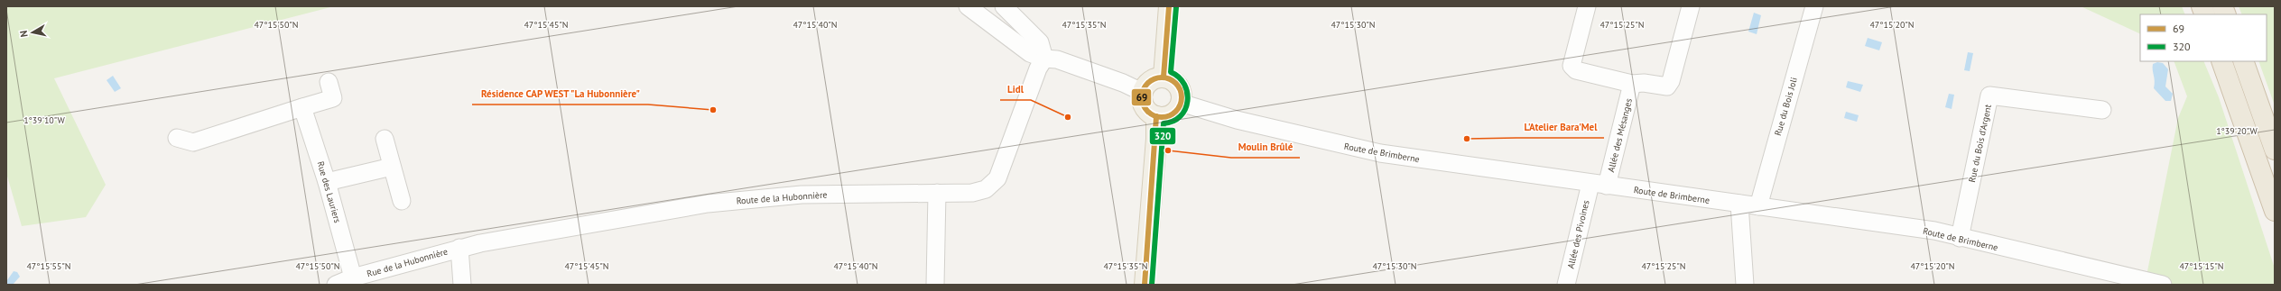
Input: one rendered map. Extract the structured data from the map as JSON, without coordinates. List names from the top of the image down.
{
  "streets": {
    "street": [
      "Rue du Bois Joli",
      "Allée des Mésanges",
      "Rue du Bois d'Argent",
      "Route de Brimberne",
      "Rue des Lauriers",
      "Route de la Hubonnière",
      "Allée des Pivoines",
      "Rue de la Hubonnière"
    ]
  },
  "crossings": [
    ["Rue du Bois Joli", "Route de Brimberne"],
    ["Allée des Mésanges", "Route de Brimberne"],
    ["Allée des Mésanges", "Allée des Pivoines"],
    ["Rue du Bois d'Argent", "Route de Brimberne"],
    ["Route de Brimberne", "Allée des Pivoines"],
    ["Rue des Lauriers", "Rue de la Hubonnière"],
    ["Route de la Hubonnière", "Rue de la Hubonnière"]
  ],
  "places": [
    "Résidence CAP WEST \"La Hubonnière\"",
    "Lidl",
    "L'Atelier Bara'Mel",
    "Moulin Brûlé"
  ],
  "lines": ["transit line 69", "transit line 320"],
  "legend": ["69", "320"],
  "north": "left",
  "coordinates": [
    "47°15'50\"N",
    "47°15'45\"N",
    "47°15'40\"N",
    "47°15'35\"N",
    "47°15'30\"N",
    "47°15'25\"N",
    "47°15'20\"N",
    "1°39'10\"W",
    "1°39'20\"W",
    "47°15'55\"N",
    "47°15'15\"N"
  ]
}
